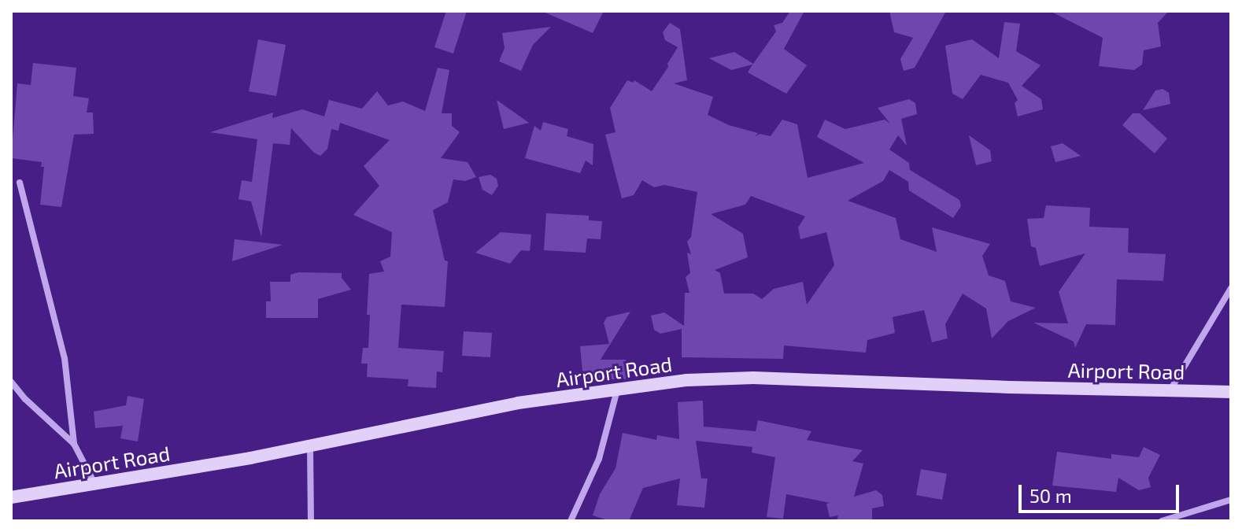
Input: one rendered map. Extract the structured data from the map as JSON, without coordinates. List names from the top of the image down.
{
  "streets": {
    "street": ["Airport Road"]
  },
  "scale_bar": "50 m"
}
